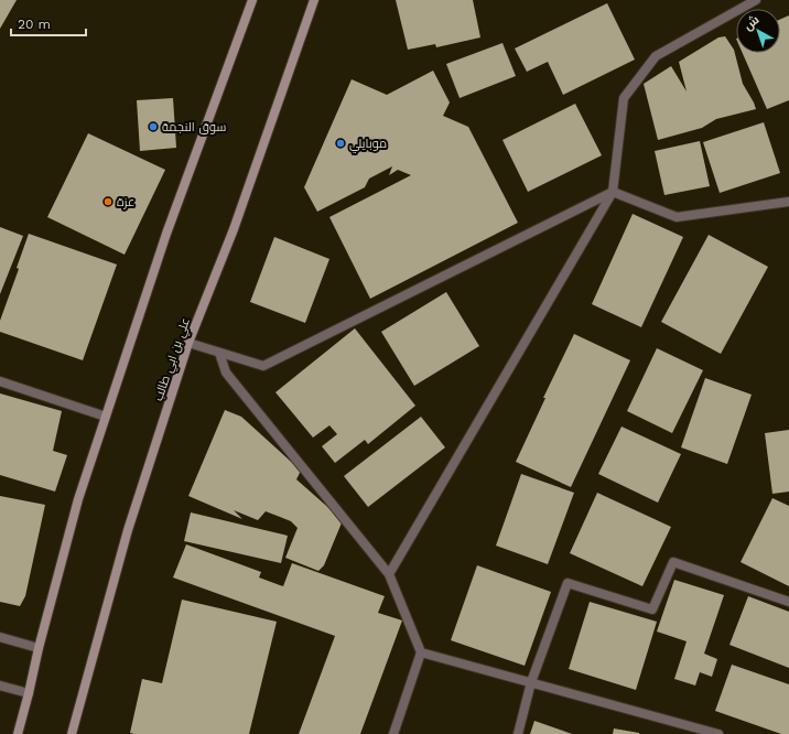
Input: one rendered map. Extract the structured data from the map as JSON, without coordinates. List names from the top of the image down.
{
  "streets": {
    "main road": ["علي بن ابي طالب"]
  },
  "places": ["سوق النجمة", "موبايلي", "عزة"],
  "scale_bar": "20 m",
  "north": "top left"
}
